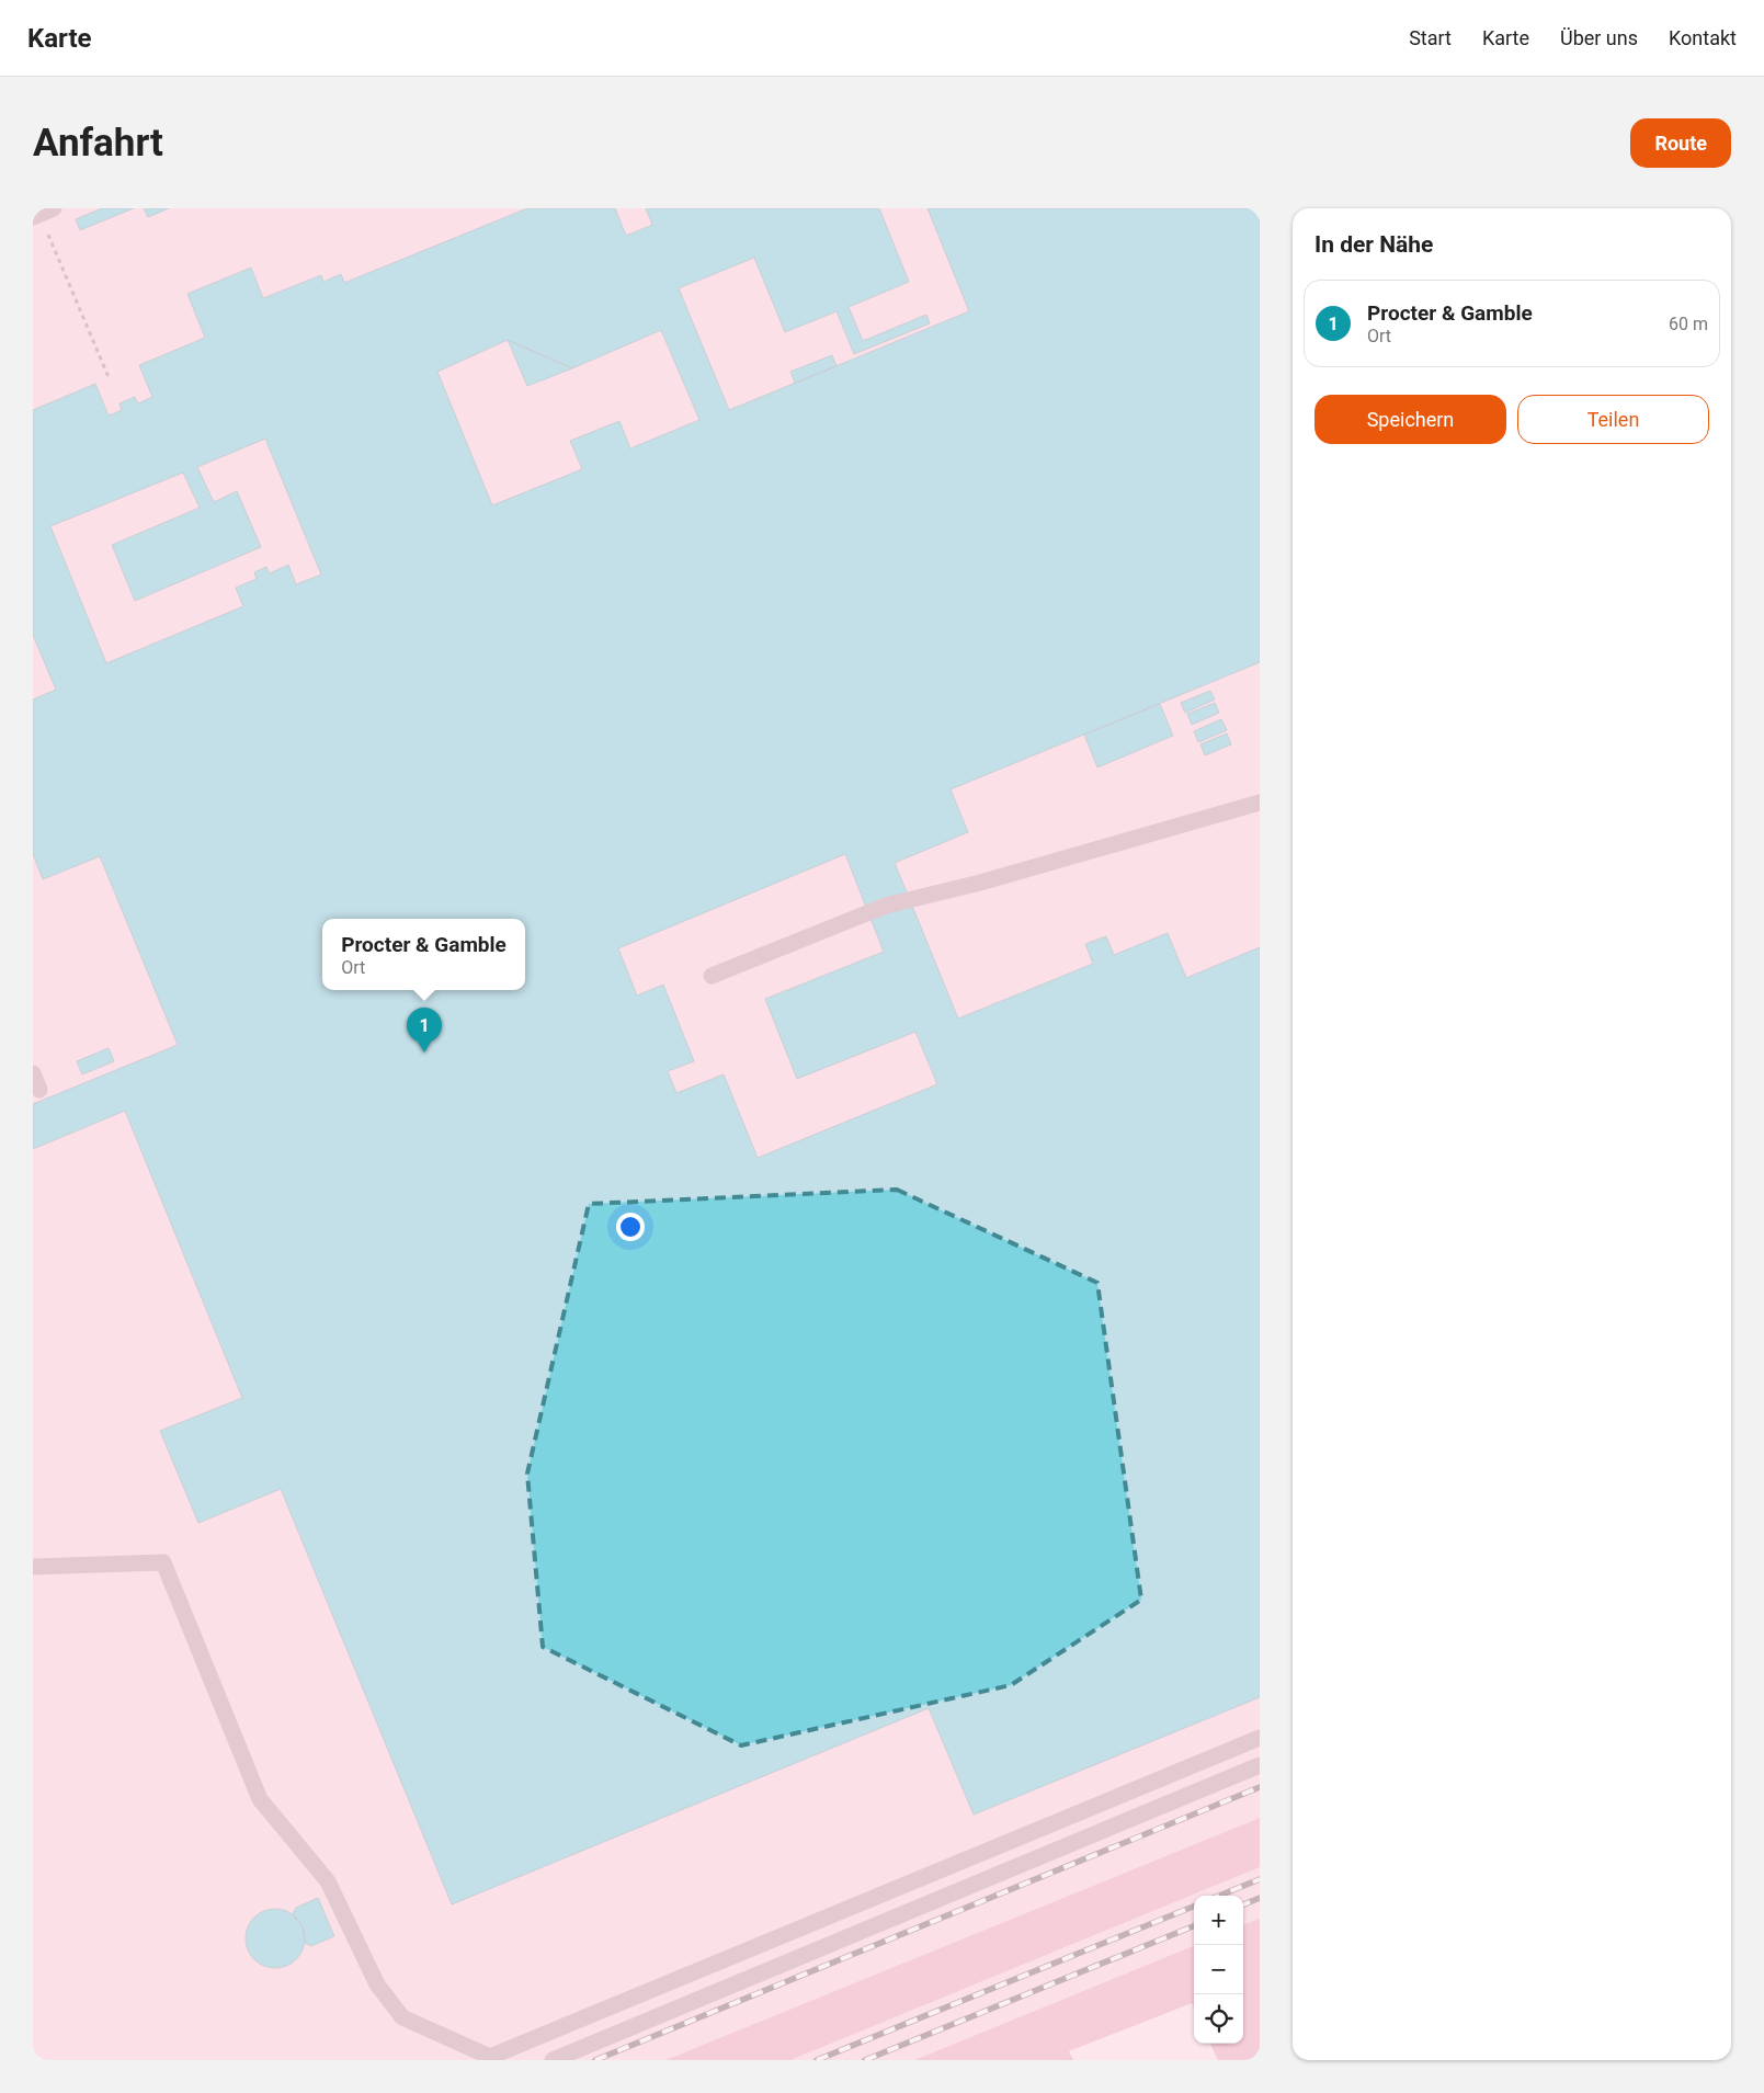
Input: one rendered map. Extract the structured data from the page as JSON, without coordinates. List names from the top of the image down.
{
  "page": {
    "header": "Karte",
    "nav": [
      "Start",
      "Karte",
      "Über uns",
      "Kontakt"
    ],
    "buttons": [
      "Route",
      ["Speichern", "Teilen"]
    ],
    "title": "Anfahrt",
    "heading": "In der Nähe",
    "list": [
      {
        "mark": "1",
        "name": "Procter & Gamble",
        "note": "Ort",
        "value": "60 m"
      }
    ],
    "popup": ["Procter & Gamble", "Ort"],
    "pins": "1",
    "map_buttons": ["+", "−"]
  }
}
